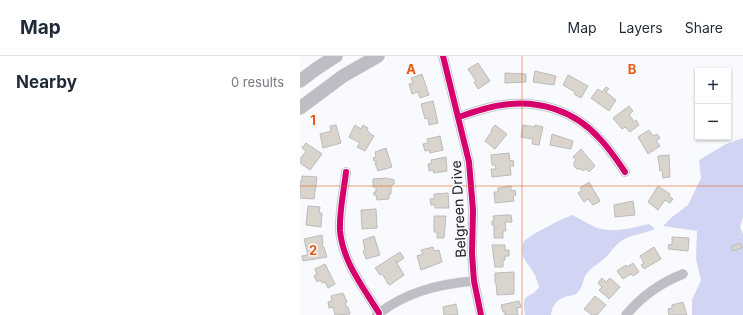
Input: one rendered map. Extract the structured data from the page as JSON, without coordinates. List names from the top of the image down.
{
  "streets": {
    "street": ["Belgreen Drive"]
  },
  "page": {
    "header": "Map",
    "nav": ["Map", "Layers", "Share"],
    "heading": ["Nearby", "0 results"],
    "map_buttons": ["+", "−"]
  },
  "grid": {
    "columns": ["A", "B"],
    "rows": ["1", "2"]
  }
}
